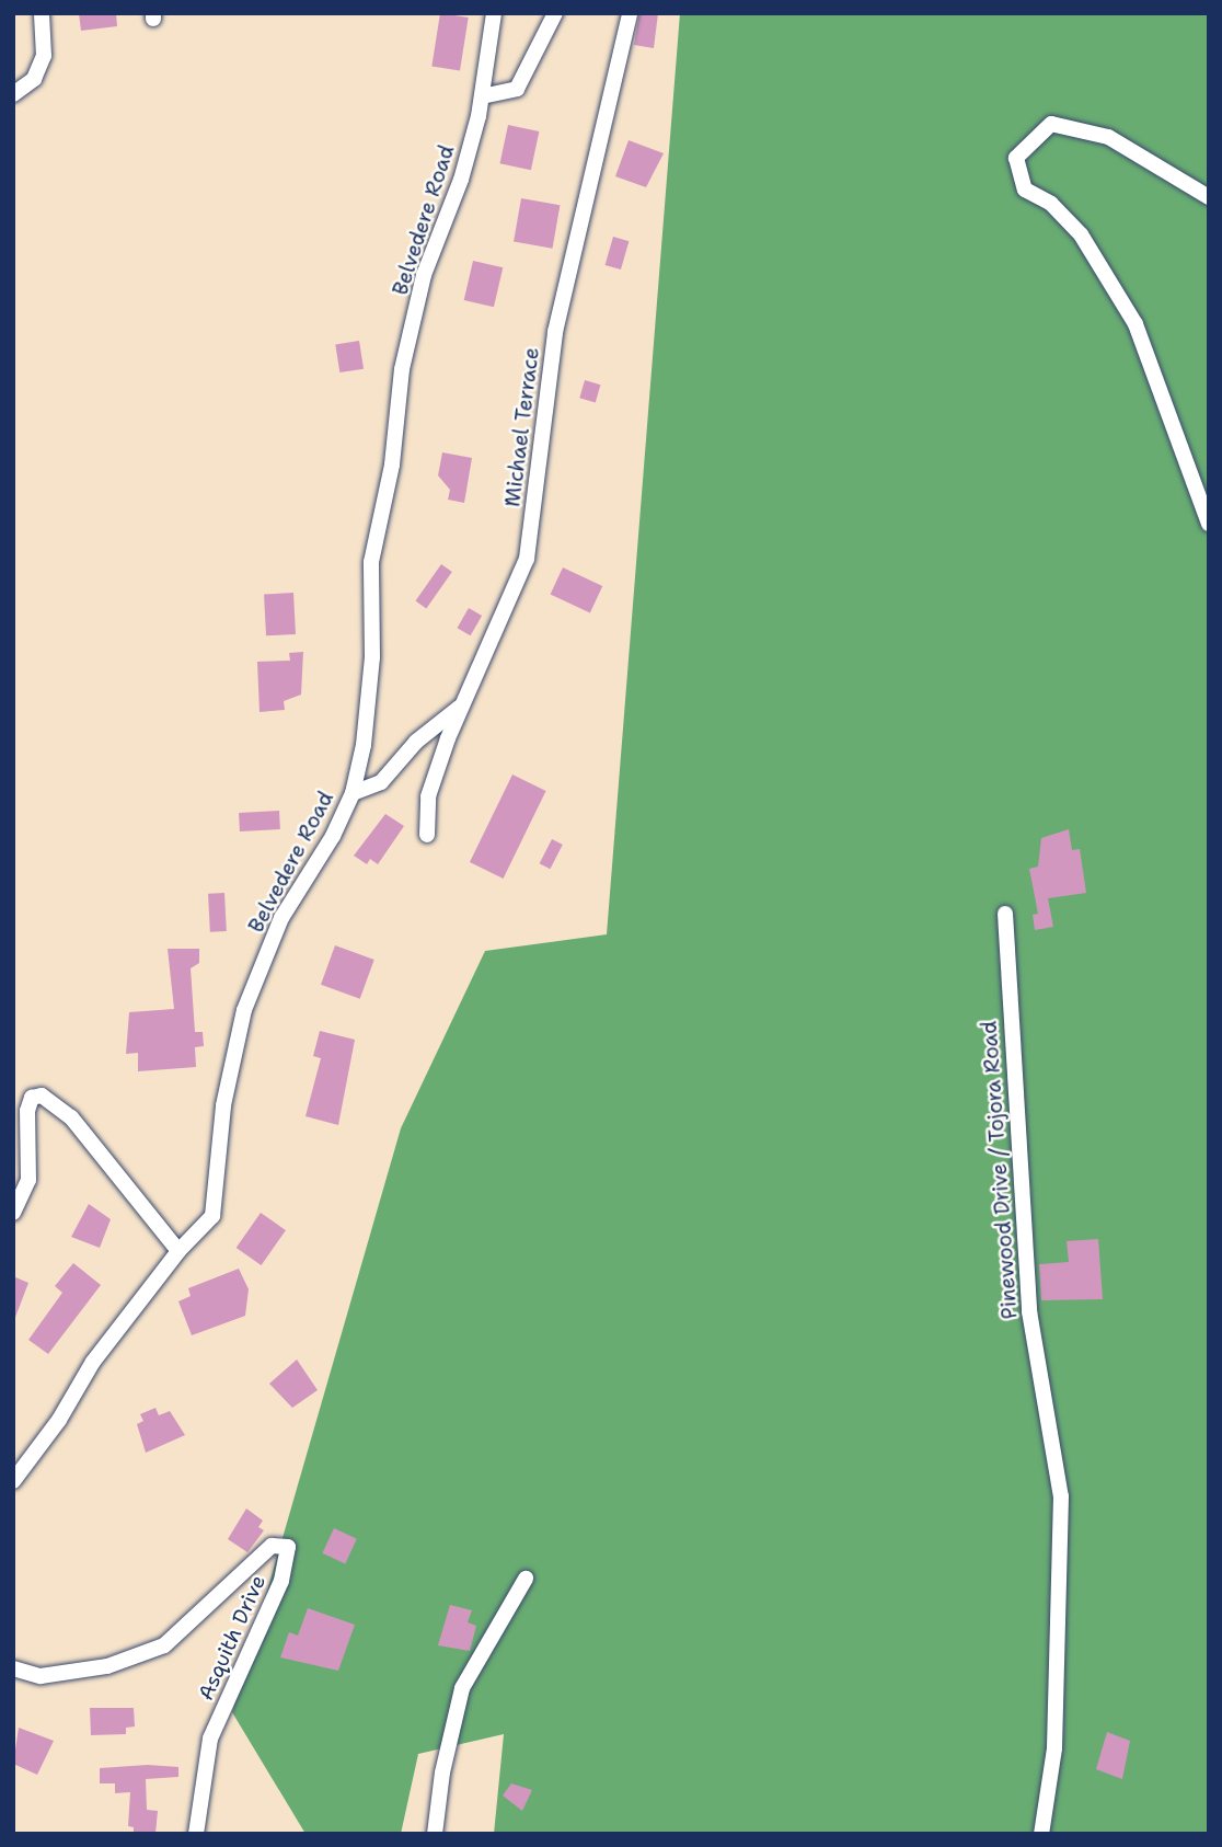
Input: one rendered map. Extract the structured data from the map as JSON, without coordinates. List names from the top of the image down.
{
  "streets": {
    "street": [
      "Belvedere Road",
      "Michael Terrace",
      "Pinewood Drive / Tojora Road",
      "Asquith Drive"
    ]
  }
}
